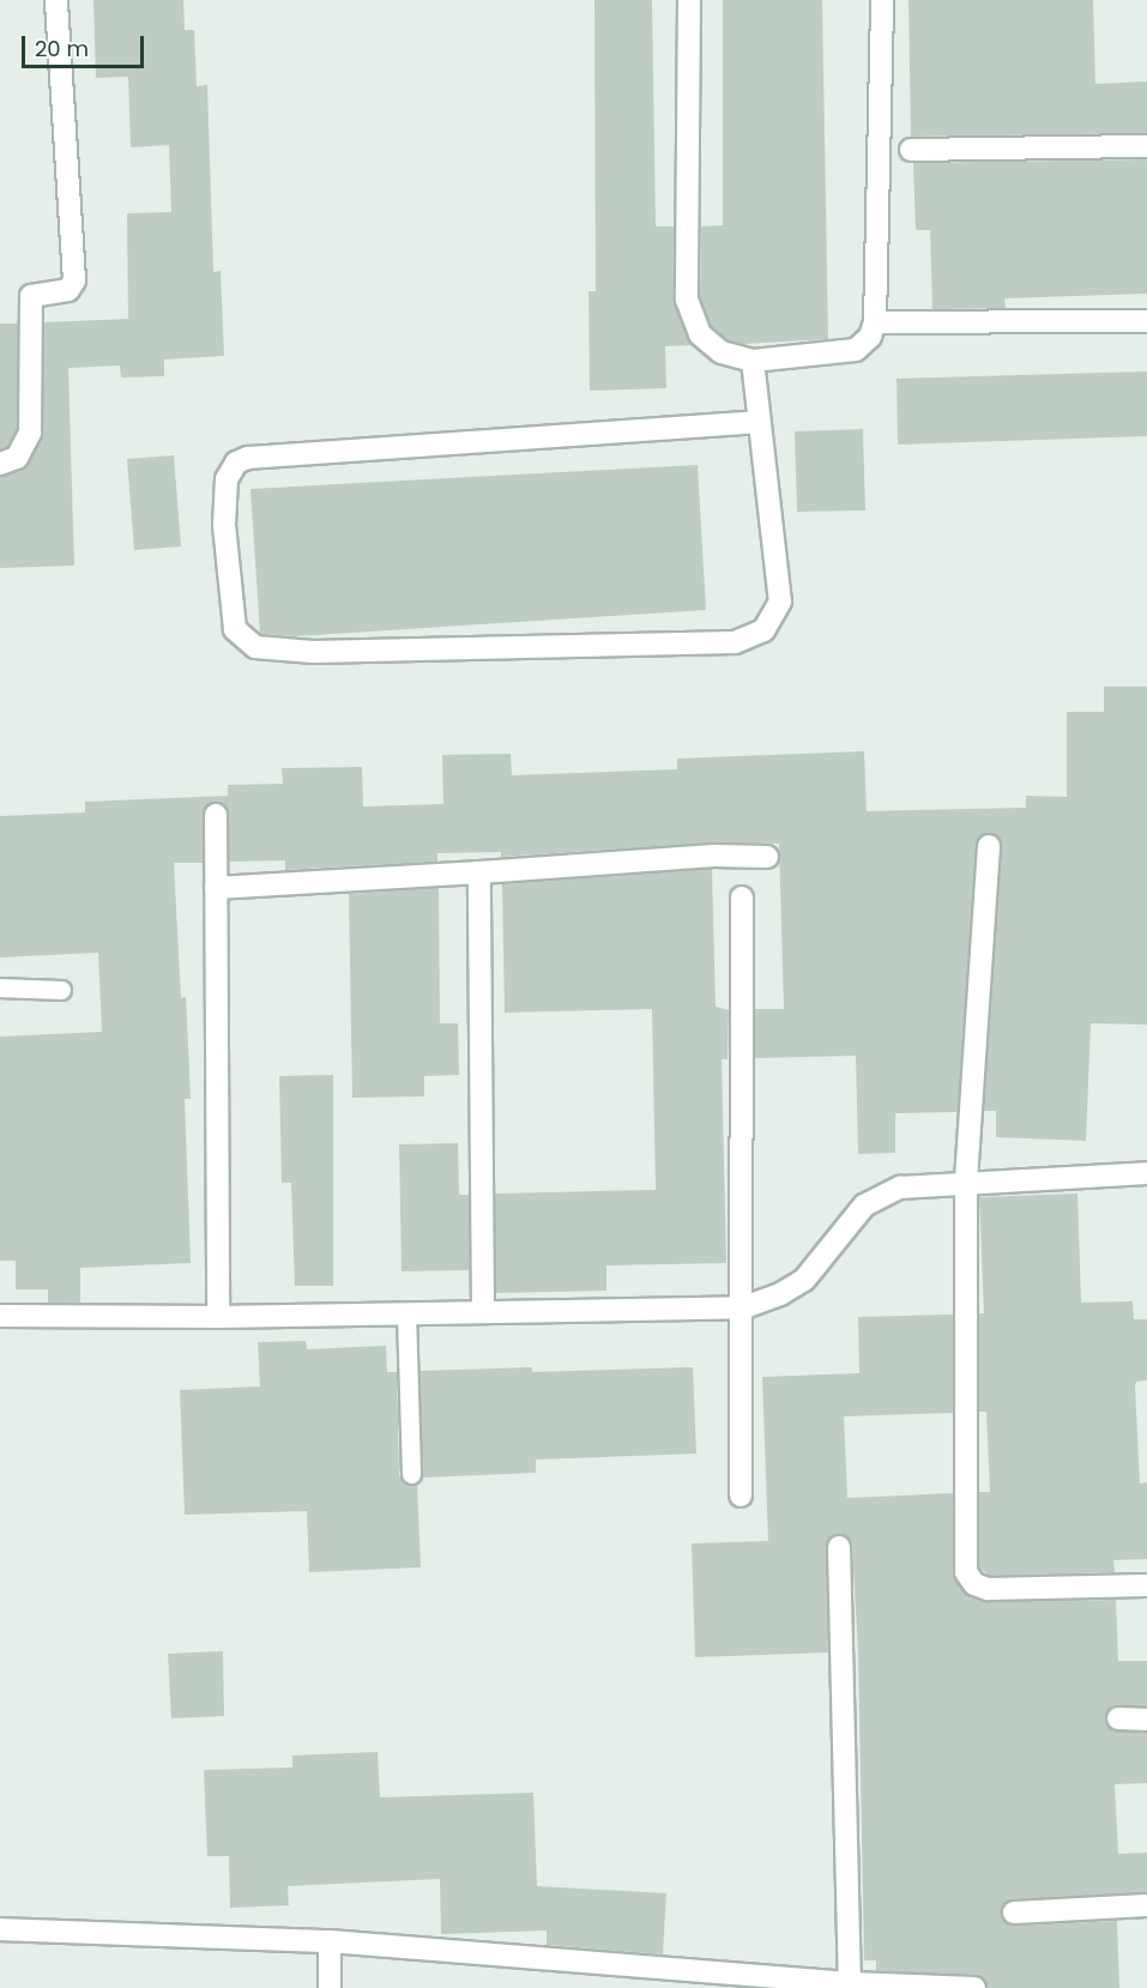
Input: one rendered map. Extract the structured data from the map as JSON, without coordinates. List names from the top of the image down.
{
  "scale_bar": "20 m"
}
